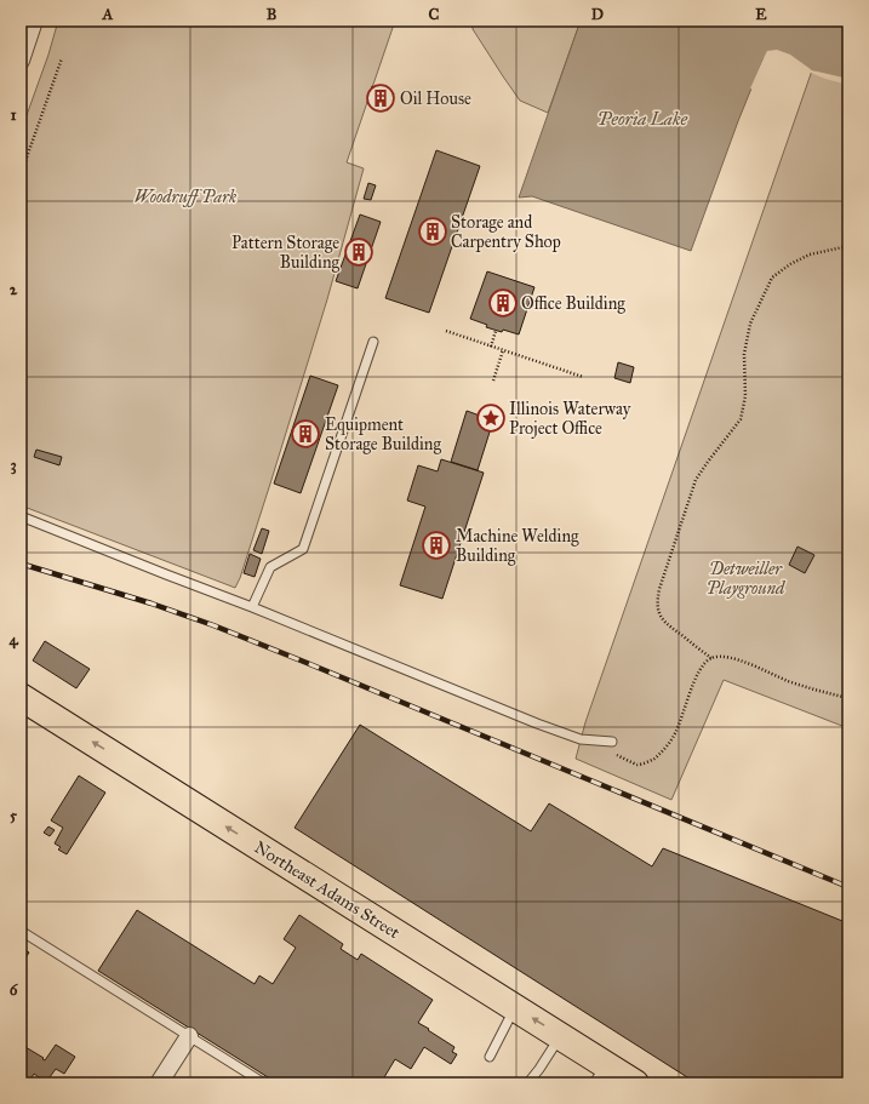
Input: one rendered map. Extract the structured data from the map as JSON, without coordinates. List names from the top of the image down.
{
  "streets": {
    "main road": ["Northeast Adams Street"]
  },
  "one_way": ["Northeast Adams Street"],
  "water": ["Peoria Lake"],
  "parks": ["Woodruff Park", "Detweiller Playground"],
  "places": {
    "building": [
      "Oil House",
      "Storage and Carpentry Shop",
      "Pattern Storage Building",
      "Office Building",
      "Equipment Storage Building",
      "Machine Welding Building"
    ],
    "place": ["Illinois Waterway Project Office"]
  },
  "grid": {
    "columns": [
      "A",
      "B",
      "C",
      "D",
      "E"
    ],
    "rows": [
      "1",
      "2",
      "3",
      "4",
      "5",
      "6"
    ]
  }
}
